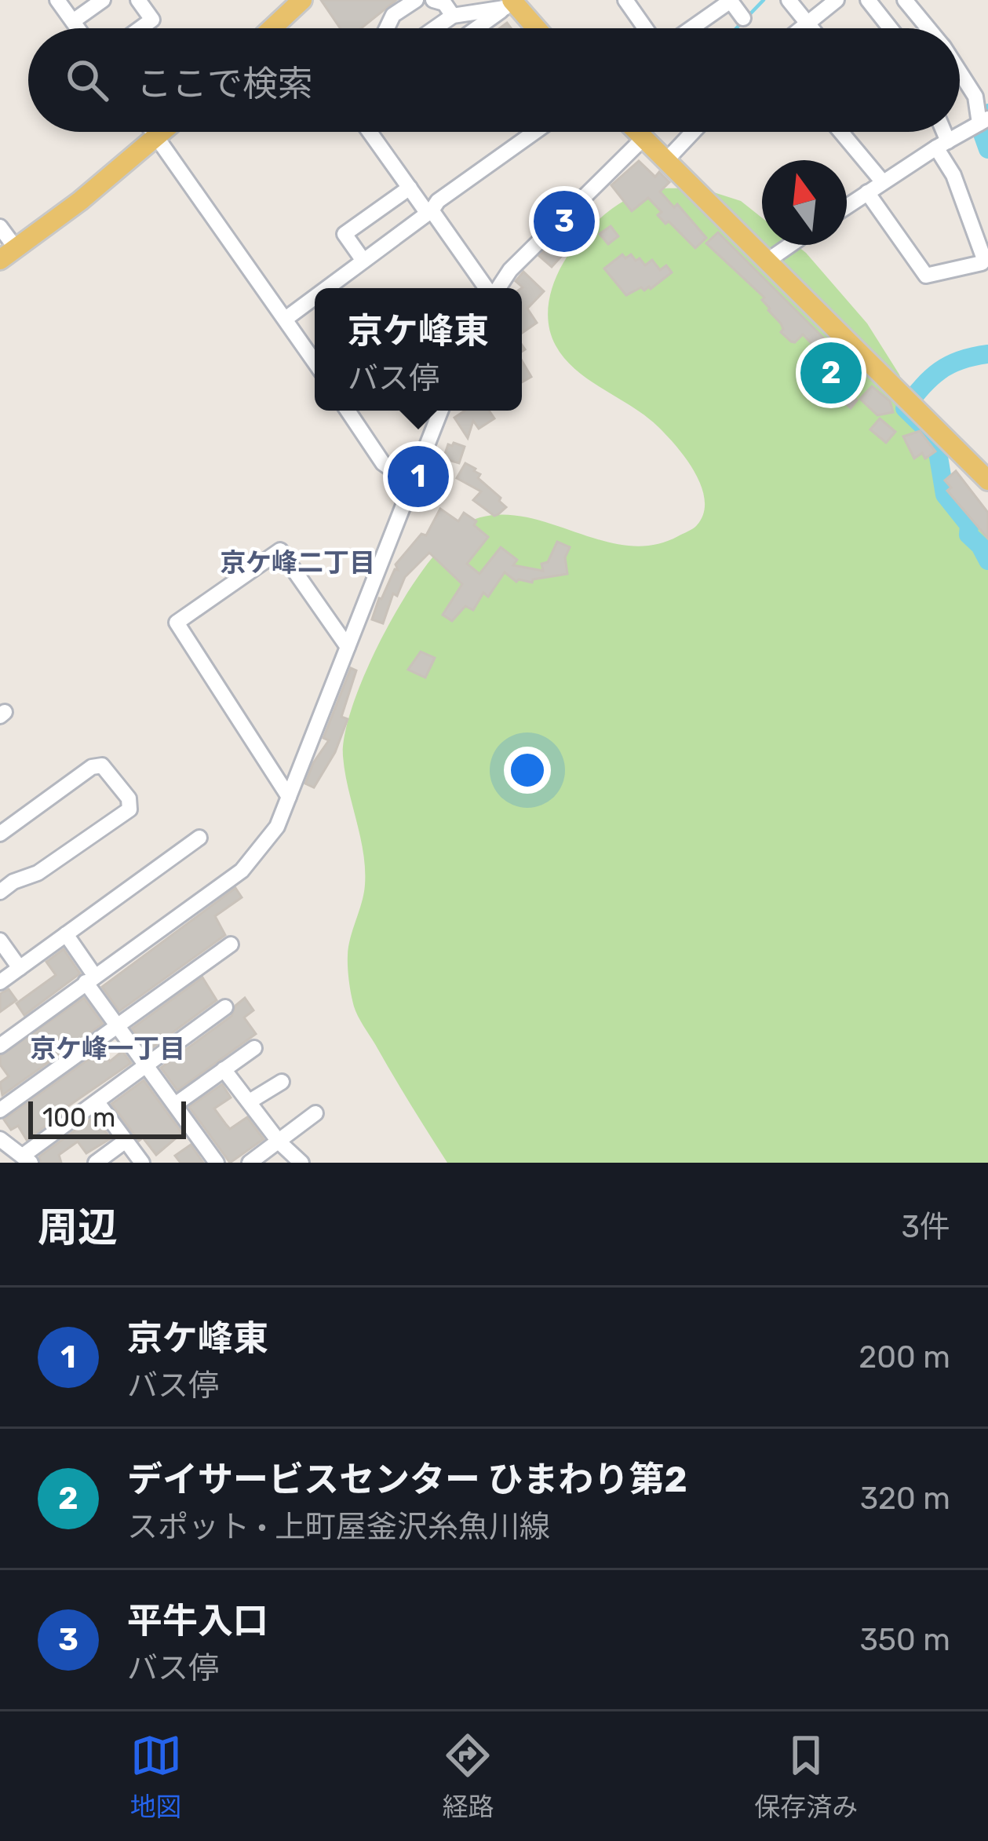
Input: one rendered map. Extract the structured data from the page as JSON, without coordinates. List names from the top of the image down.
{
  "districts": ["京ケ峰二丁目", "京ケ峰一丁目"],
  "scale_bar": "100 m",
  "north": "top",
  "page": {
    "search": "ここで検索",
    "pins": ["3", "2", "1"],
    "popup": ["京ケ峰東", "バス停"],
    "scale": "100 m",
    "heading": ["周辺", "3件"],
    "list": [
      {
        "mark": "1",
        "name": "京ケ峰東",
        "note": "バス停",
        "value": "200 m"
      },
      {
        "mark": "2",
        "name": "デイサービスセンター ひまわり第2",
        "note": "スポット · 上町屋釜沢糸魚川線",
        "value": "320 m"
      },
      {
        "mark": "3",
        "name": "平牛入口",
        "note": "バス停",
        "value": "350 m"
      }
    ],
    "nav": ["地図", "経路", "保存済み"]
  }
}
